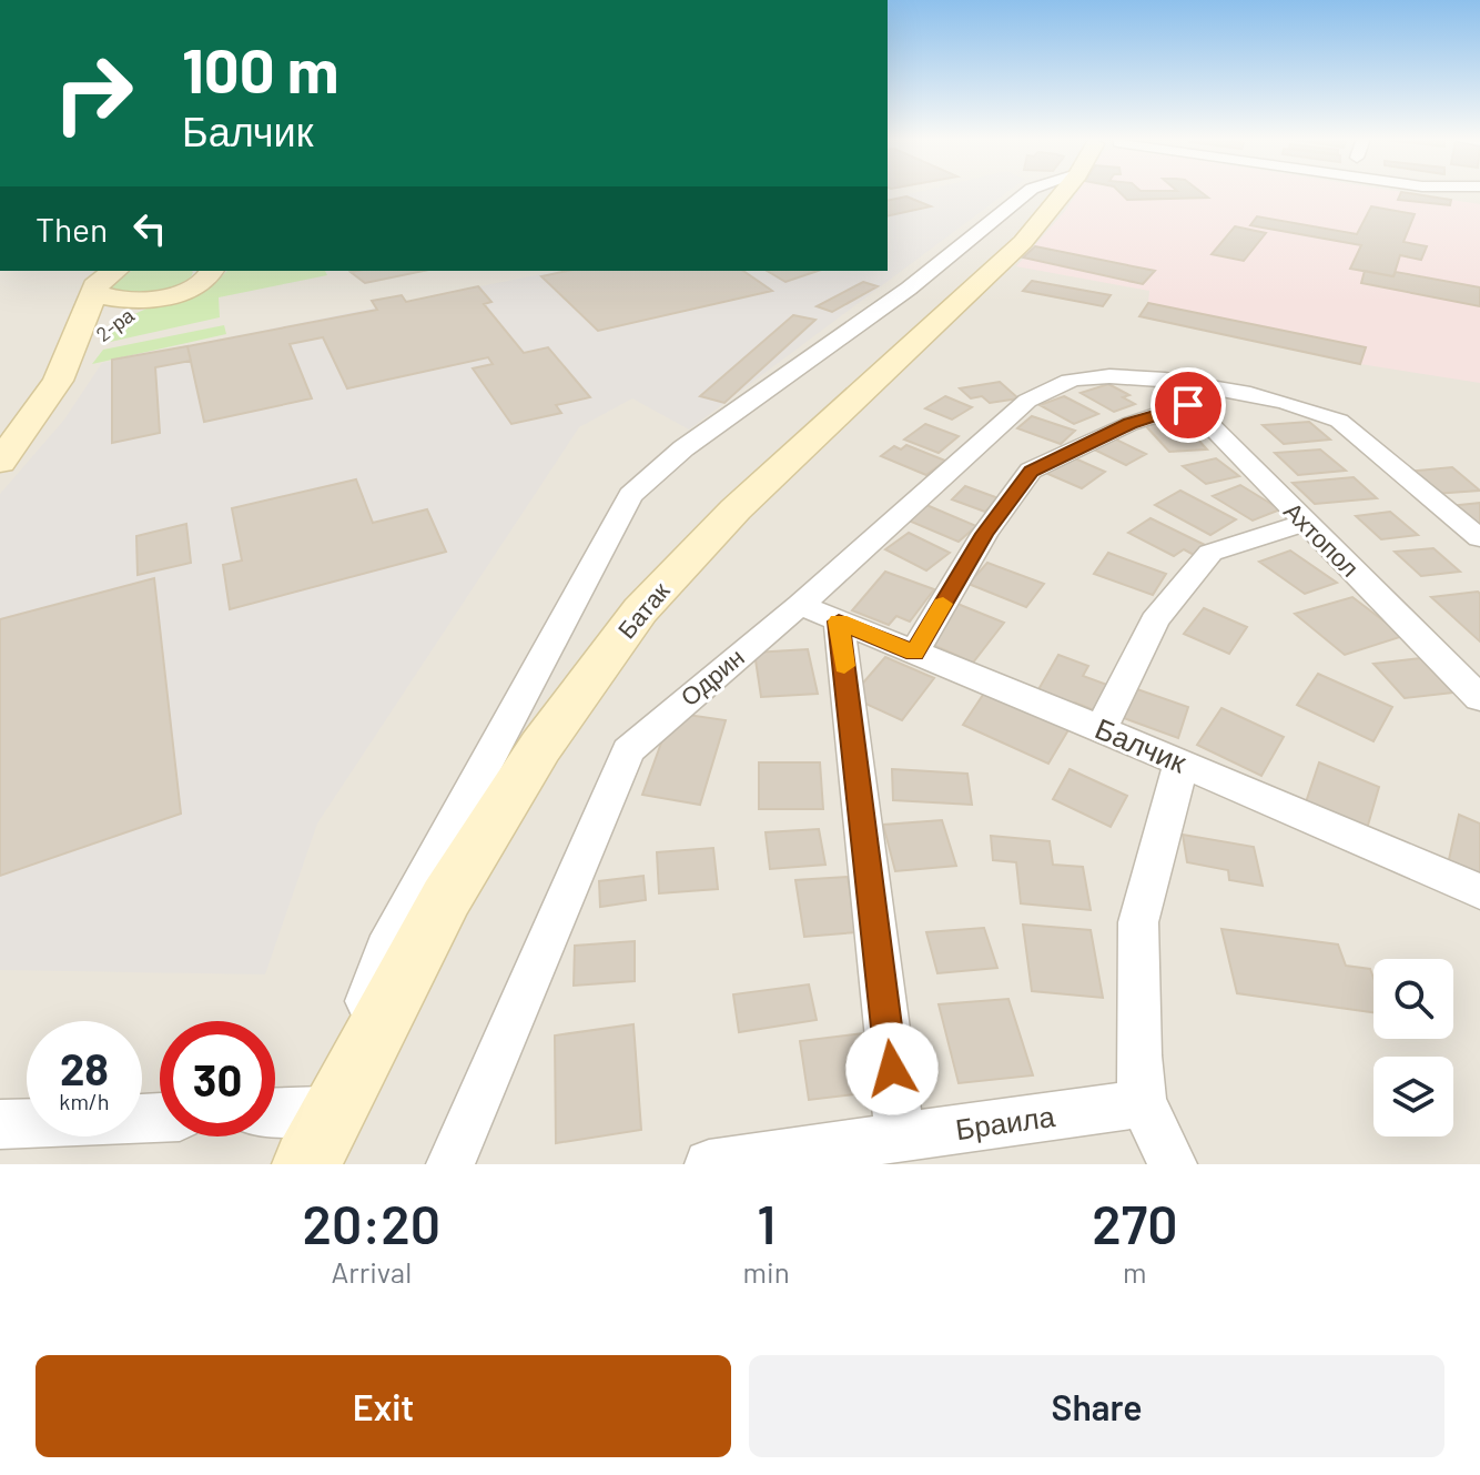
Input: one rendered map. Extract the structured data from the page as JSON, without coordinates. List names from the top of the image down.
{
  "streets": {
    "street": [
      "2-ра",
      "Ахтопол",
      "Батак",
      "Одрин",
      "Балчик",
      "Браила"
    ]
  },
  "crossings": [
    ["Ахтопол", "Одрин"],
    ["Одрин", "Балчик"]
  ],
  "page": {
    "turn": ["100 m", "Балчик"],
    "then": "Then",
    "speed": "28 km/h",
    "limit": "30",
    "eta": [
      "20:20",
      "Arrival",
      "1",
      "min",
      "270",
      "m"
    ],
    "buttons": ["Exit", "Share"]
  }
}
